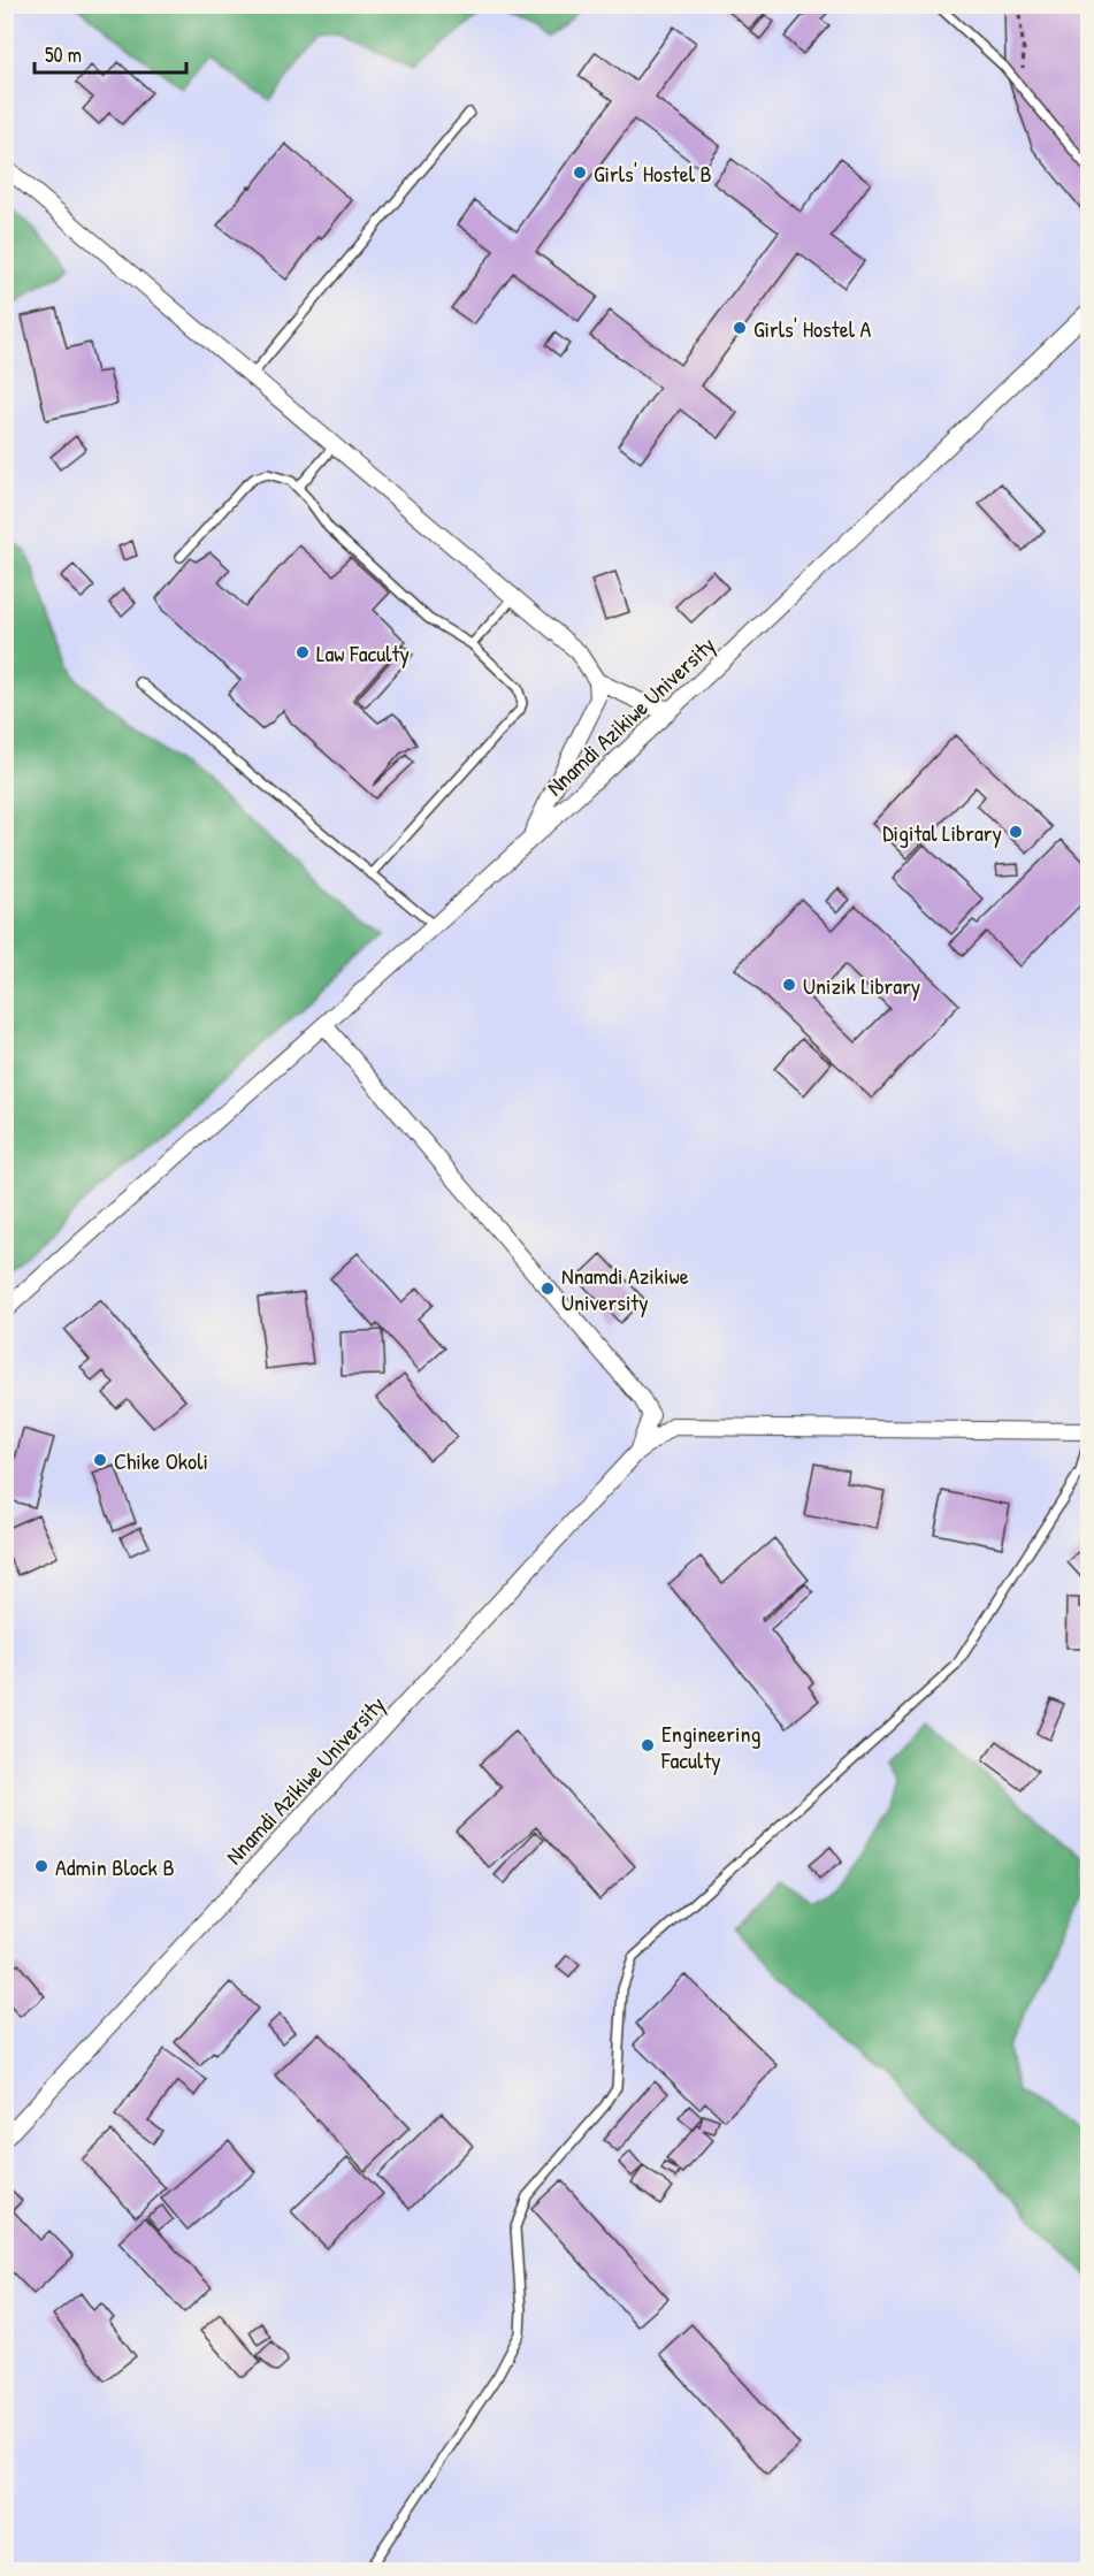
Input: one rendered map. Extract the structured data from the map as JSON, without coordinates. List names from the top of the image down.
{
  "streets": {
    "street": ["Nnamdi Azikiwe University"]
  },
  "places": [
    "Girls' Hostel B",
    "Girls' Hostel A",
    "Law Faculty",
    "Digital Library",
    "Unizik Library",
    "Nnamdi Azikiwe University",
    "Chike Okoli",
    "Engineering Faculty",
    "Admin Block B"
  ],
  "scale_bar": "50 m"
}
